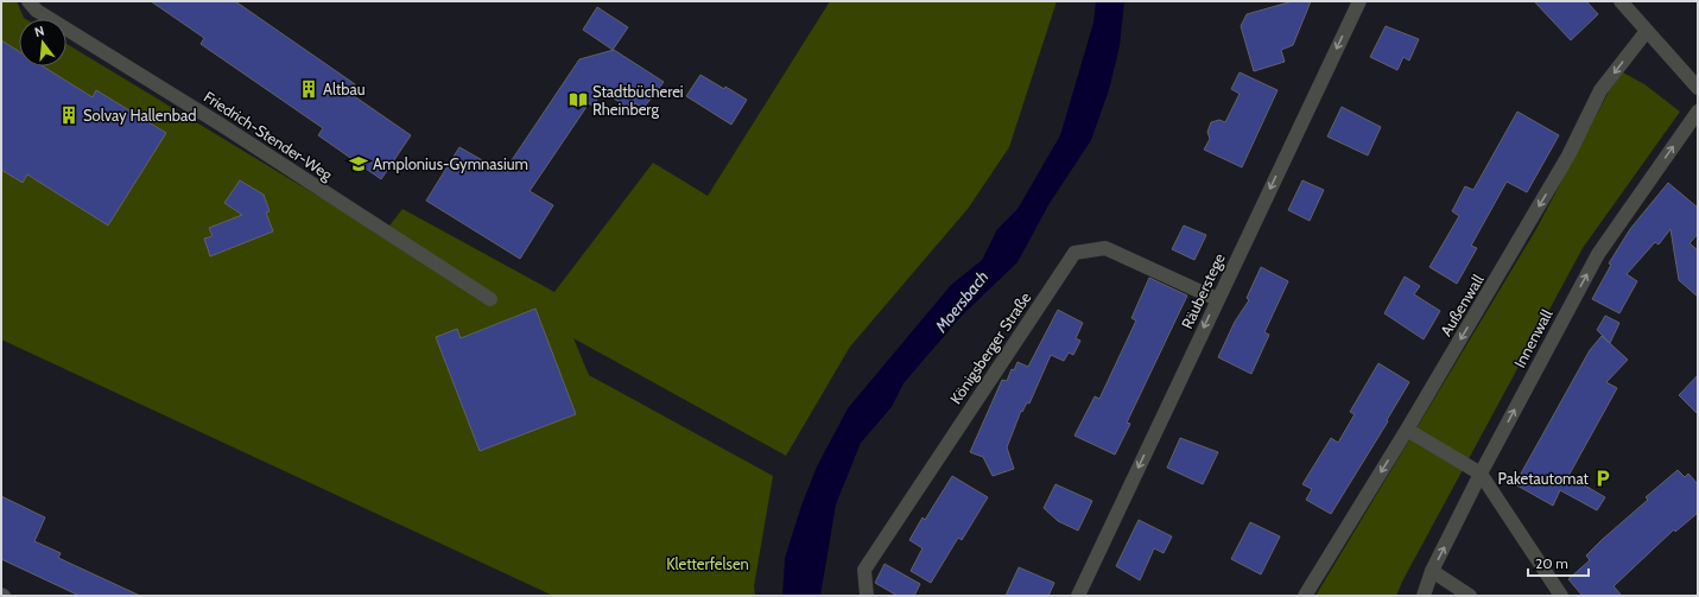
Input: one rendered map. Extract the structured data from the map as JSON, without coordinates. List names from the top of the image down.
{
  "streets": {
    "street": [
      "Friedrich-Stender-Weg",
      "Räuberstege",
      "Außenwall",
      "Innenwall",
      "Königsberger Straße"
    ]
  },
  "crossings": [
    ["Räuberstege", "Königsberger Straße"]
  ],
  "one_way": ["Räuberstege", "Außenwall", "Innenwall"],
  "water": ["Moersbach"],
  "parks": ["Kletterfelsen"],
  "places": {
    "building": ["Altbau", "Solvay Hallenbad"],
    "library": ["Stadtbücherei Rheinberg"],
    "school or university": ["Amplonius-Gymnasium"],
    "parking": ["Paketautomat"]
  },
  "scale_bar": "20 m",
  "north": "top"
}
